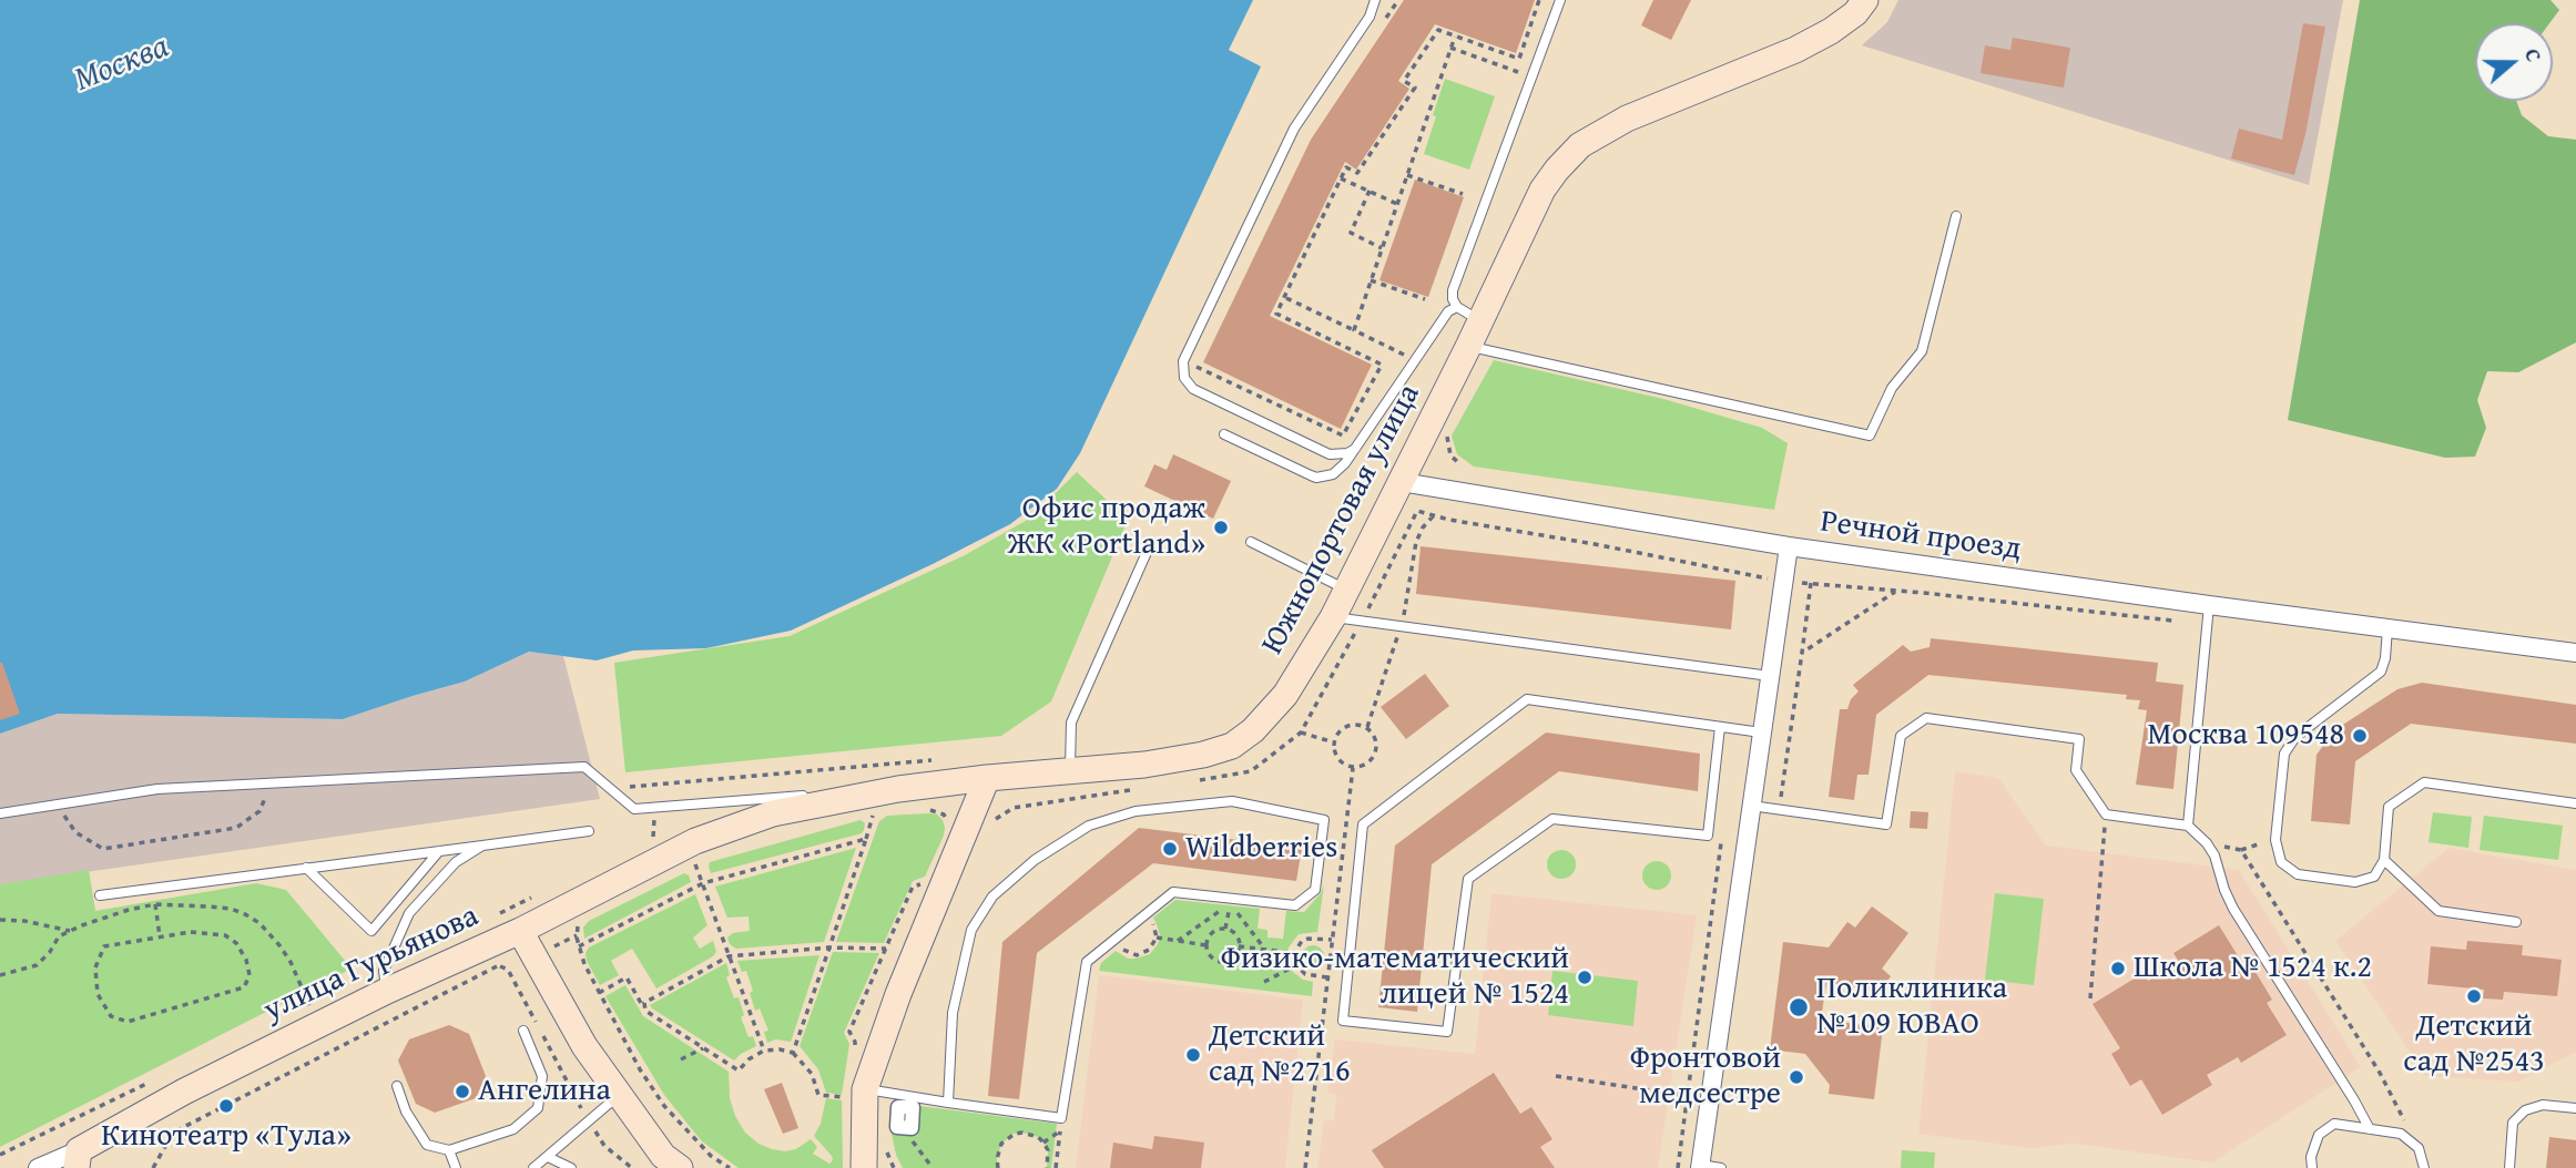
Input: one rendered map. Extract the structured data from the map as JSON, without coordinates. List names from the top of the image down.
{
  "streets": {
    "main road": ["Южнопортовая улица", "улица Гурьянова"],
    "street": ["Речной проезд"]
  },
  "crossings": [
    ["Южнопортовая улица", "улица Гурьянова"]
  ],
  "water": ["Москва"],
  "places": [
    "Офис продаж ЖК «Portland»",
    "Москва 109548",
    "Wildberries",
    "Школа № 1524 к.2",
    "Физико-математический лицей № 1524",
    "Детский сад №2543",
    "Поликлиника №109 ЮВАО",
    "Детский сад №2716",
    "Фронтовой медсестре",
    "Ангелина",
    "Кинотеатр «Тула»"
  ],
  "north": "right"
}
